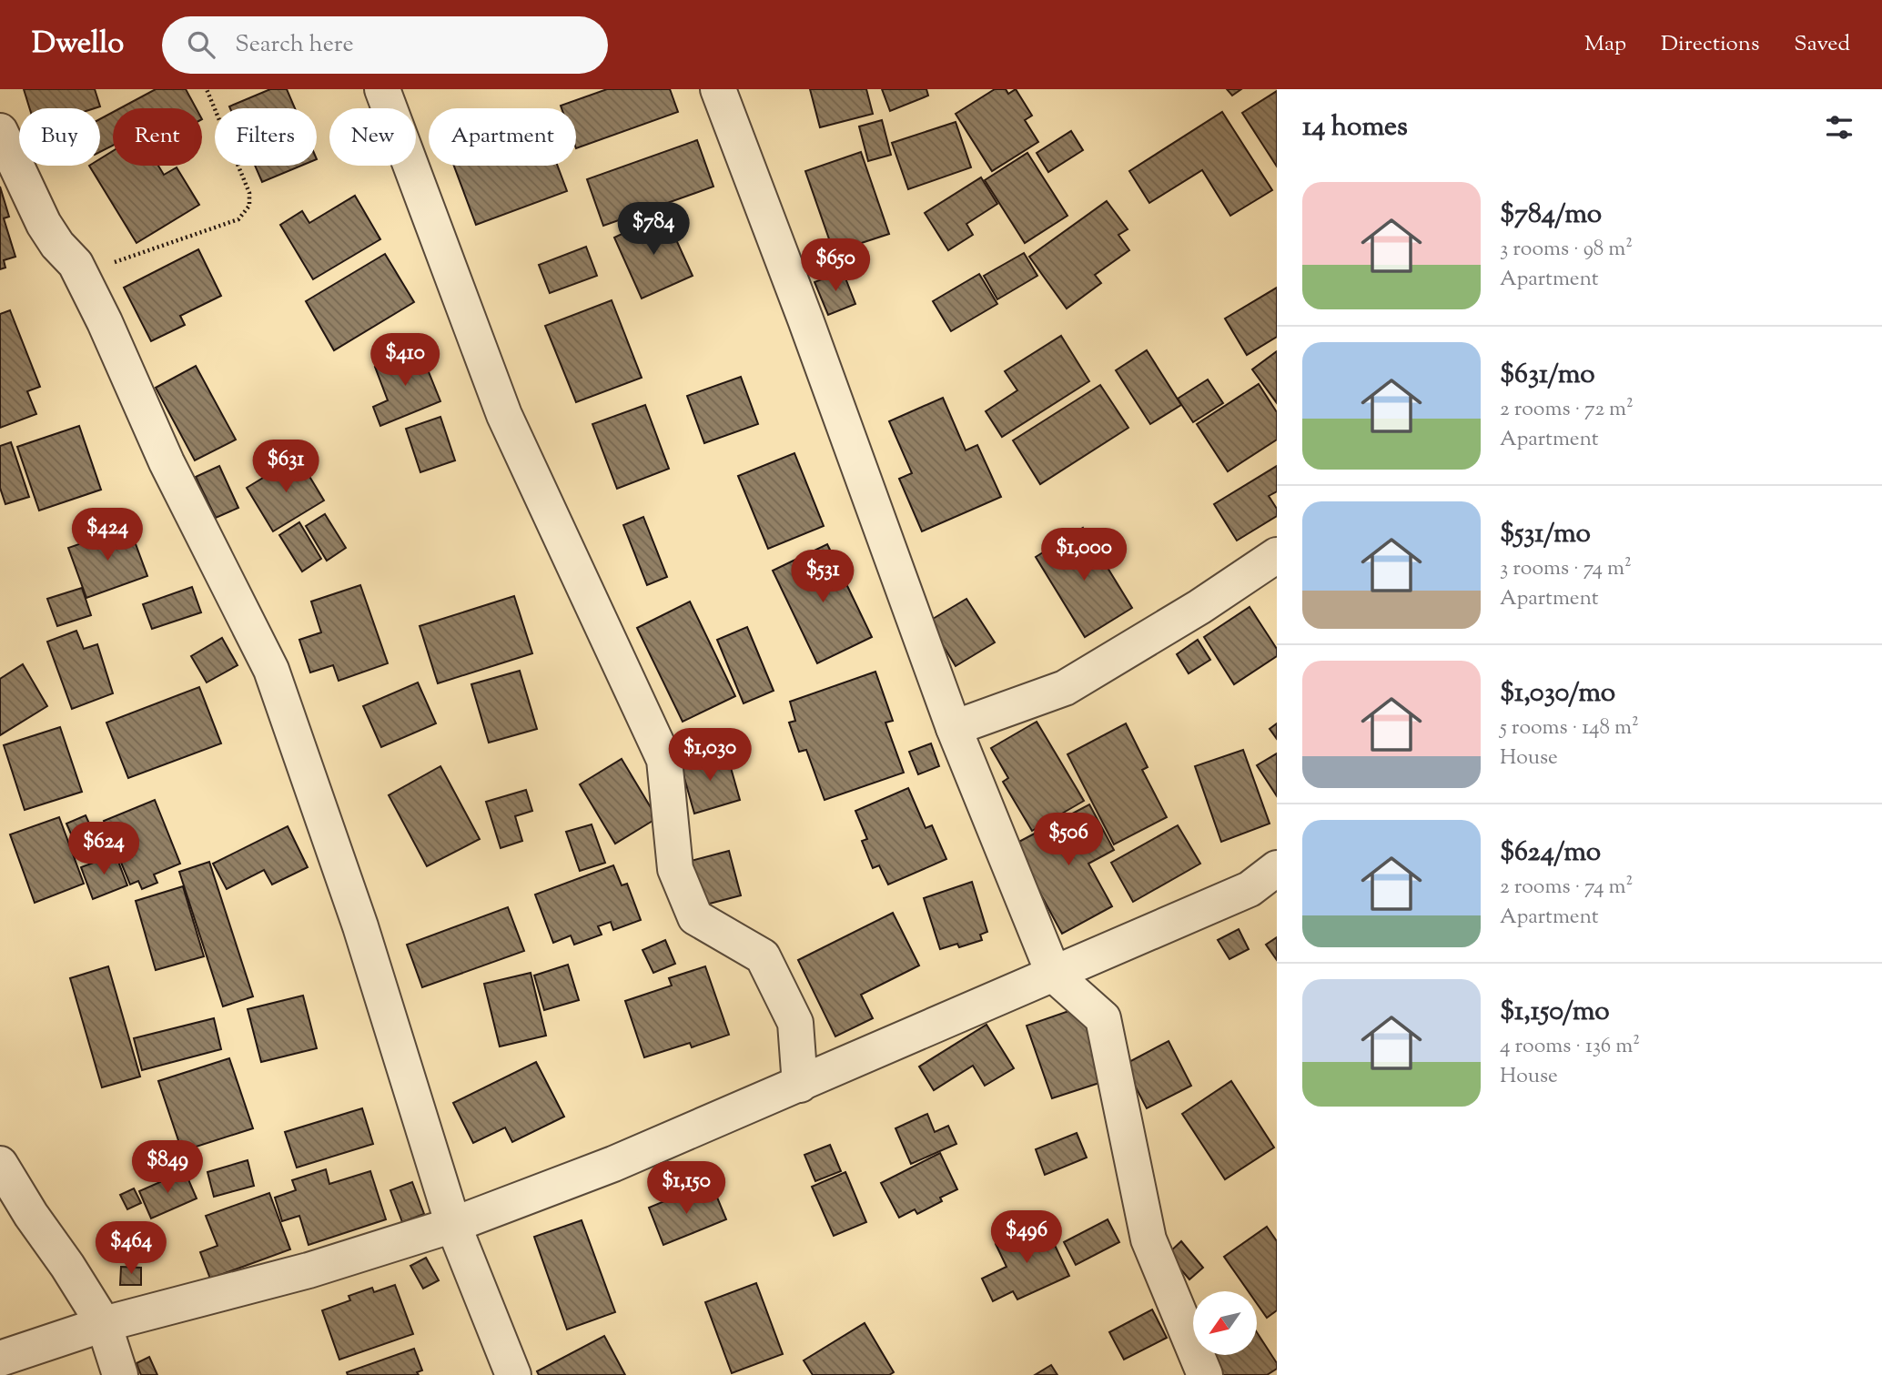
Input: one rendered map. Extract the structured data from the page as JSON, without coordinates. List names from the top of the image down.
{
  "north": "bottom left",
  "page": {
    "header": "Dwello",
    "search": "Search here",
    "nav": ["Map", "Directions", "Saved"],
    "heading": "14 homes",
    "chip": [
      "Buy",
      "Rent",
      "Filters",
      "New",
      "Apartment"
    ],
    "list": [
      {
        "name": "$784/mo",
        "note": "3 rooms · 98 m² · Apartment"
      },
      {
        "name": "$631/mo",
        "note": "2 rooms · 72 m² · Apartment"
      },
      {
        "name": "$531/mo",
        "note": "3 rooms · 74 m² · Apartment"
      },
      {
        "name": "$1,030/mo",
        "note": "5 rooms · 148 m² · House"
      },
      {
        "name": "$624/mo",
        "note": "2 rooms · 74 m² · Apartment"
      },
      {
        "name": "$1,150/mo",
        "note": "4 rooms · 136 m² · House"
      }
    ],
    "price": [
      "$784",
      "$650",
      "$410",
      "$631",
      "$424",
      "$1,000",
      "$531",
      "$1,030",
      "$506",
      "$624",
      "$849",
      "$1,150",
      "$496",
      "$464"
    ]
  }
}
